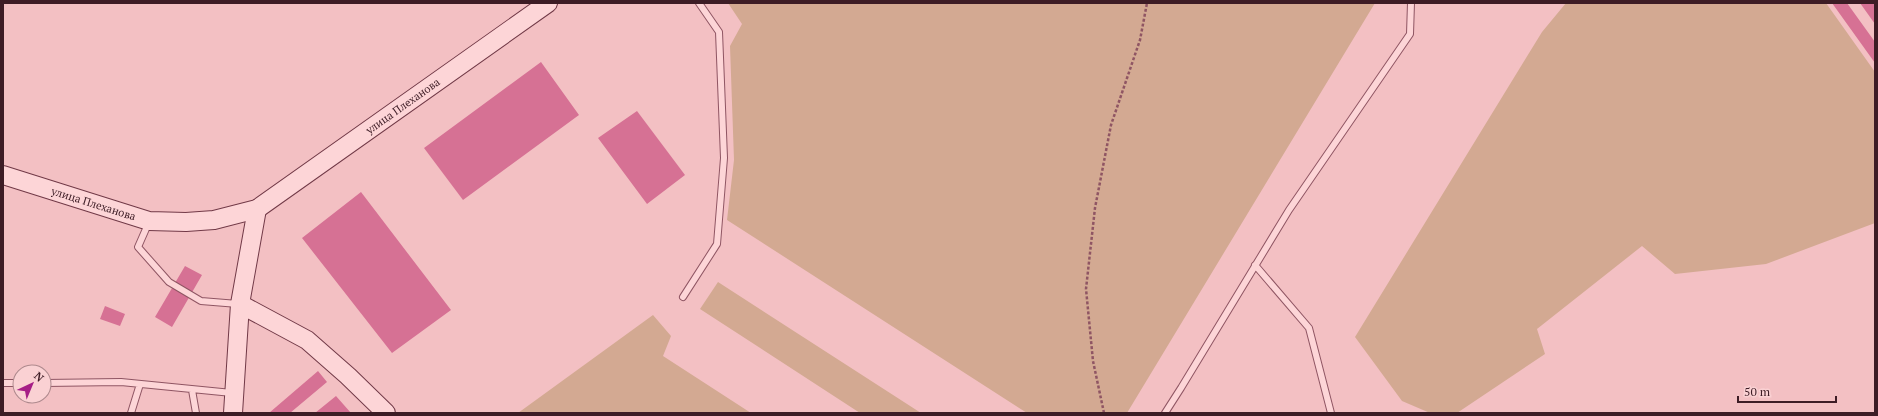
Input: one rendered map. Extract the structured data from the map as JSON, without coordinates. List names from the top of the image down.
{
  "streets": {
    "main road": ["улица Плеханова"]
  },
  "scale_bar": "50 m",
  "north": "top right"
}
